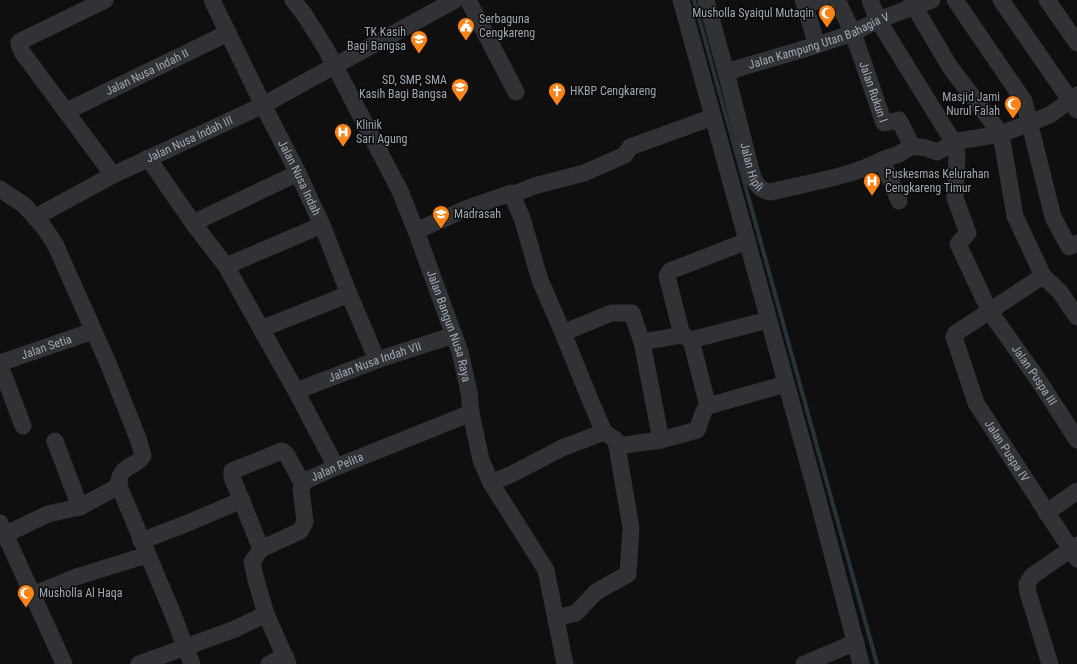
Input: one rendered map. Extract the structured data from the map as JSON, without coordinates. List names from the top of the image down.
{
  "streets": {
    "street": [
      "Jalan Kampung Utan Bahagia V",
      "Jalan Nusa Indah II",
      "Jalan Rukun I",
      "Jalan Nusa Indah III",
      "Jalan Hipli",
      "Jalan Nusa Indah",
      "Jalan Bangun Nusa Raya",
      "Jalan Setia",
      "Jalan Nusa Indah VII",
      "Jalan Puspa III",
      "Jalan Puspa IV",
      "Jalan Pelita"
    ]
  },
  "crossings": [
    ["Jalan Kampung Utan Bahagia V", "Jalan Rukun I"],
    ["Jalan Kampung Utan Bahagia V", "Jalan Hipli"],
    ["Jalan Nusa Indah II", "Jalan Nusa Indah"],
    ["Jalan Nusa Indah III", "Jalan Nusa Indah"],
    ["Jalan Nusa Indah III", "Jalan Bangun Nusa Raya"],
    ["Jalan Nusa Indah", "Jalan Nusa Indah VII"],
    ["Jalan Bangun Nusa Raya", "Jalan Nusa Indah VII"],
    ["Jalan Bangun Nusa Raya", "Jalan Pelita"],
    ["Jalan Puspa III", "Jalan Puspa IV"]
  ],
  "places": {
    "mosque": ["Musholla Syaiqul Mutaqin", "Masjid Jami Nurul Falah", "Musholla Al Haqa"],
    "public building": ["Serbaguna Cengkareng"],
    "school or university": ["TK Kasih Bagi Bangsa", "SD, SMP, SMA Kasih Bagi Bangsa", "Madrasah"],
    "church": ["HKBP Cengkareng"],
    "hospital": ["Klinik Sari Agung", "Puskesmas Kelurahan Cengkareng Timur"]
  }
}
